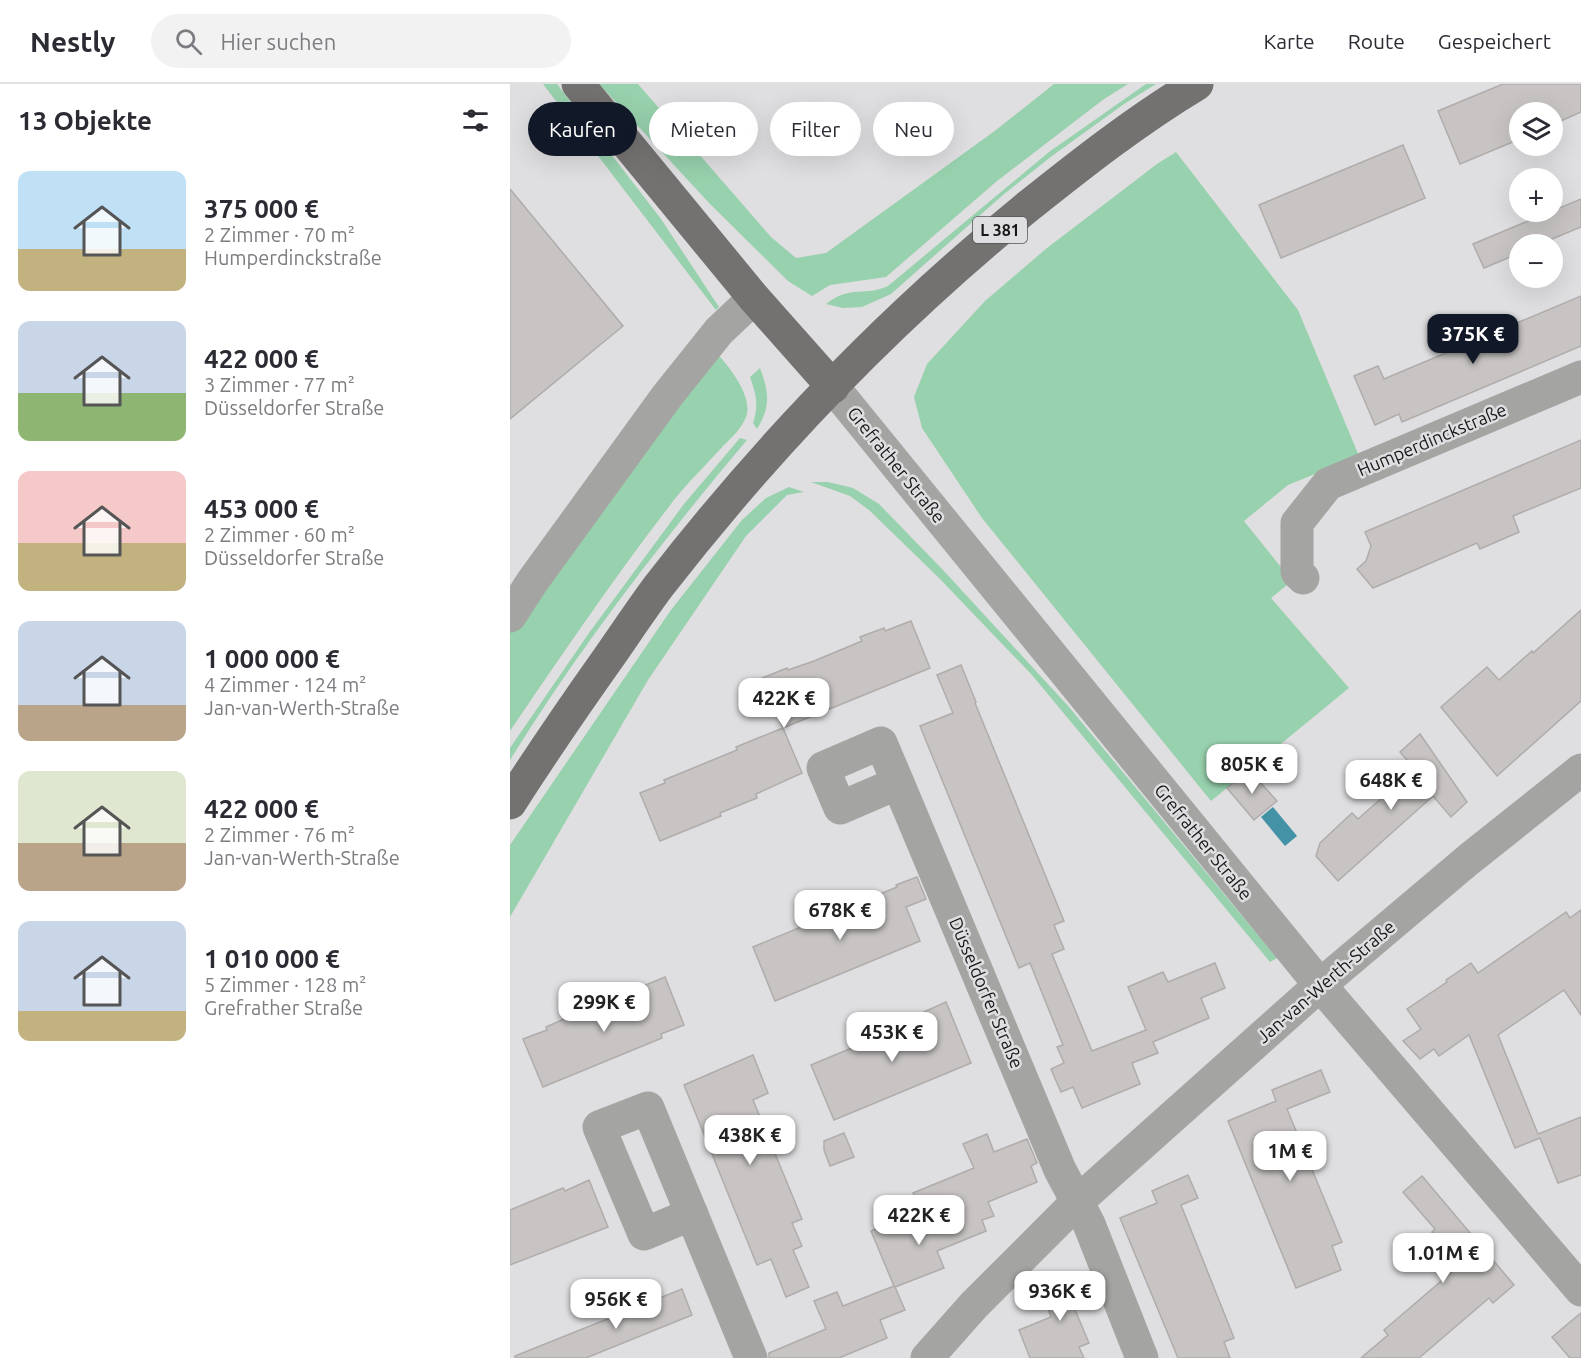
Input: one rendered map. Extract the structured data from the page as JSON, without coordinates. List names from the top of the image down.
{
  "streets": {
    "main road": ["L 381"],
    "street": [
      "Humperdinckstraße",
      "Grefrather Straße",
      "Jan-van-Werth-Straße",
      "Düsseldorfer Straße"
    ]
  },
  "crossings": [
    ["L 381", "Grefrather Straße"],
    ["Grefrather Straße", "Jan-van-Werth-Straße"],
    ["Jan-van-Werth-Straße", "Düsseldorfer Straße"]
  ],
  "page": {
    "header": "Nestly",
    "search": "Hier suchen",
    "nav": ["Karte", "Route", "Gespeichert"],
    "heading": "13 Objekte",
    "map_buttons": ["+", "−"],
    "chip": [
      "Kaufen",
      "Mieten",
      "Filter",
      "Neu"
    ],
    "list": [
      {
        "name": "375 000 €",
        "note": "2 Zimmer · 70 m² · Humperdinckstraße"
      },
      {
        "name": "422 000 €",
        "note": "3 Zimmer · 77 m² · Düsseldorfer Straße"
      },
      {
        "name": "453 000 €",
        "note": "2 Zimmer · 60 m² · Düsseldorfer Straße"
      },
      {
        "name": "1 000 000 €",
        "note": "4 Zimmer · 124 m² · Jan-van-Werth-Straße"
      },
      {
        "name": "422 000 €",
        "note": "2 Zimmer · 76 m² · Jan-van-Werth-Straße"
      },
      {
        "name": "1 010 000 €",
        "note": "5 Zimmer · 128 m² · Grefrather Straße"
      }
    ],
    "price": [
      "375K €",
      "422K €",
      "805K €",
      "648K €",
      "678K €",
      "299K €",
      "453K €",
      "438K €",
      "1M €",
      "422K €",
      "1.01M €",
      "936K €",
      "956K €"
    ]
  }
}
